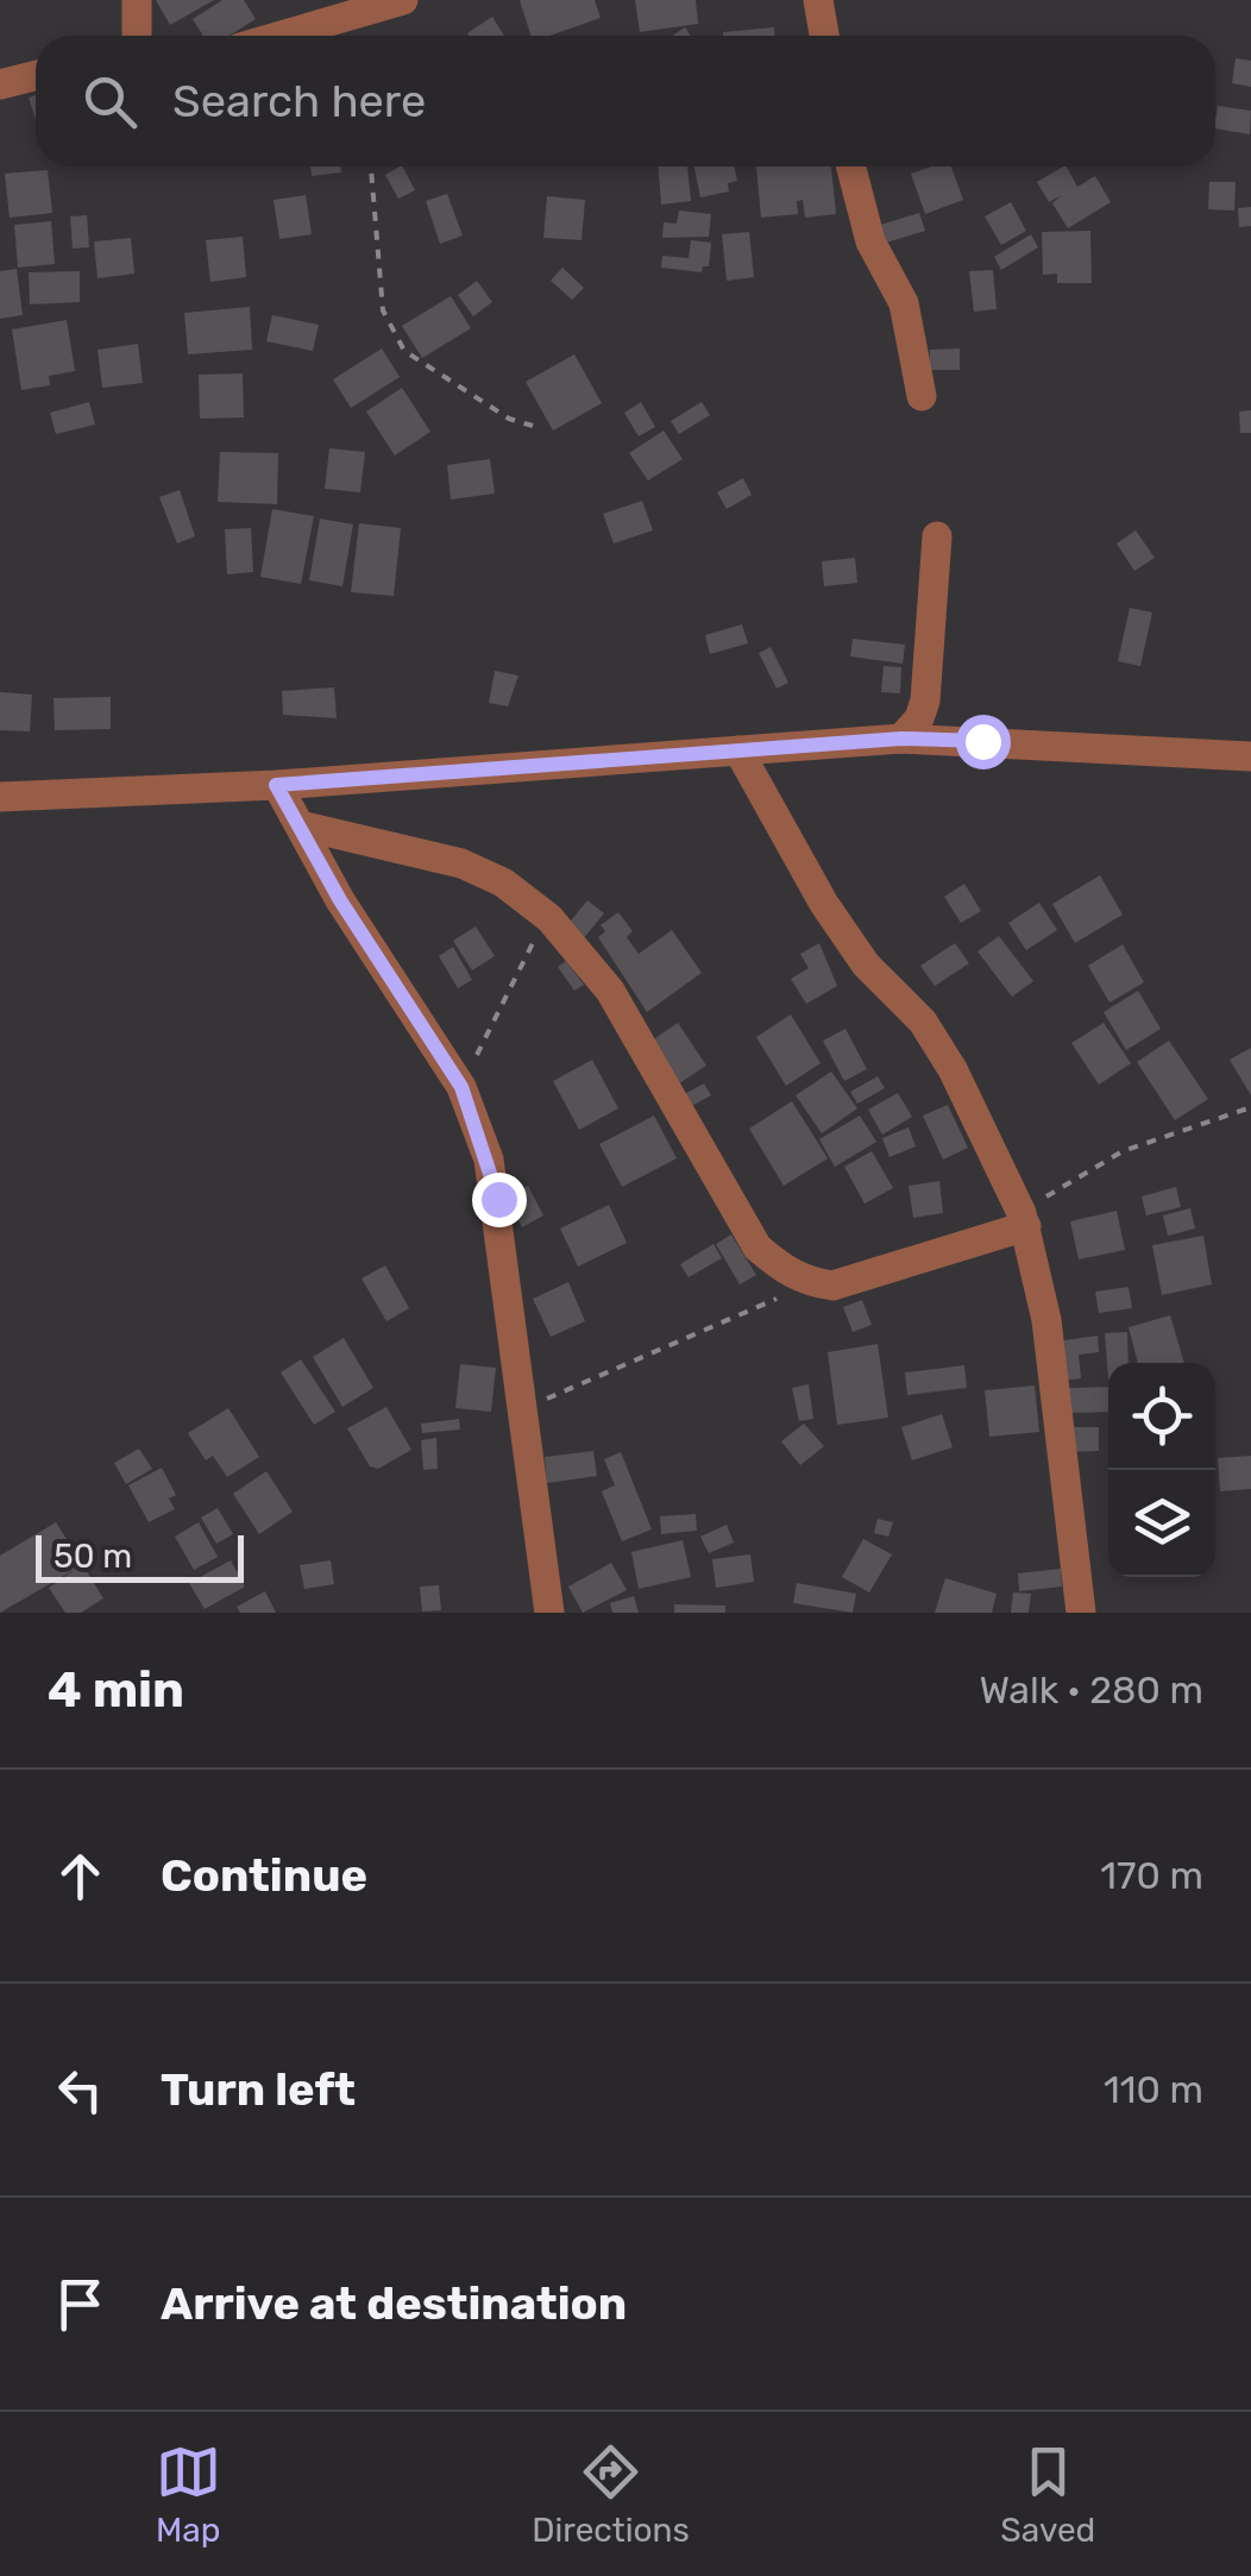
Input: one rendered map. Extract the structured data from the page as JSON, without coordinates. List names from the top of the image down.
{
  "scale_bar": "50 m",
  "page": {
    "search": "Search here",
    "scale": "50 m",
    "heading": ["4 min", "Walk · 280 m"],
    "list": [
      ["Continue", "170 m"],
      ["Turn left", "110 m"],
      "Arrive at destination"
    ],
    "nav": ["Map", "Directions", "Saved"]
  }
}
